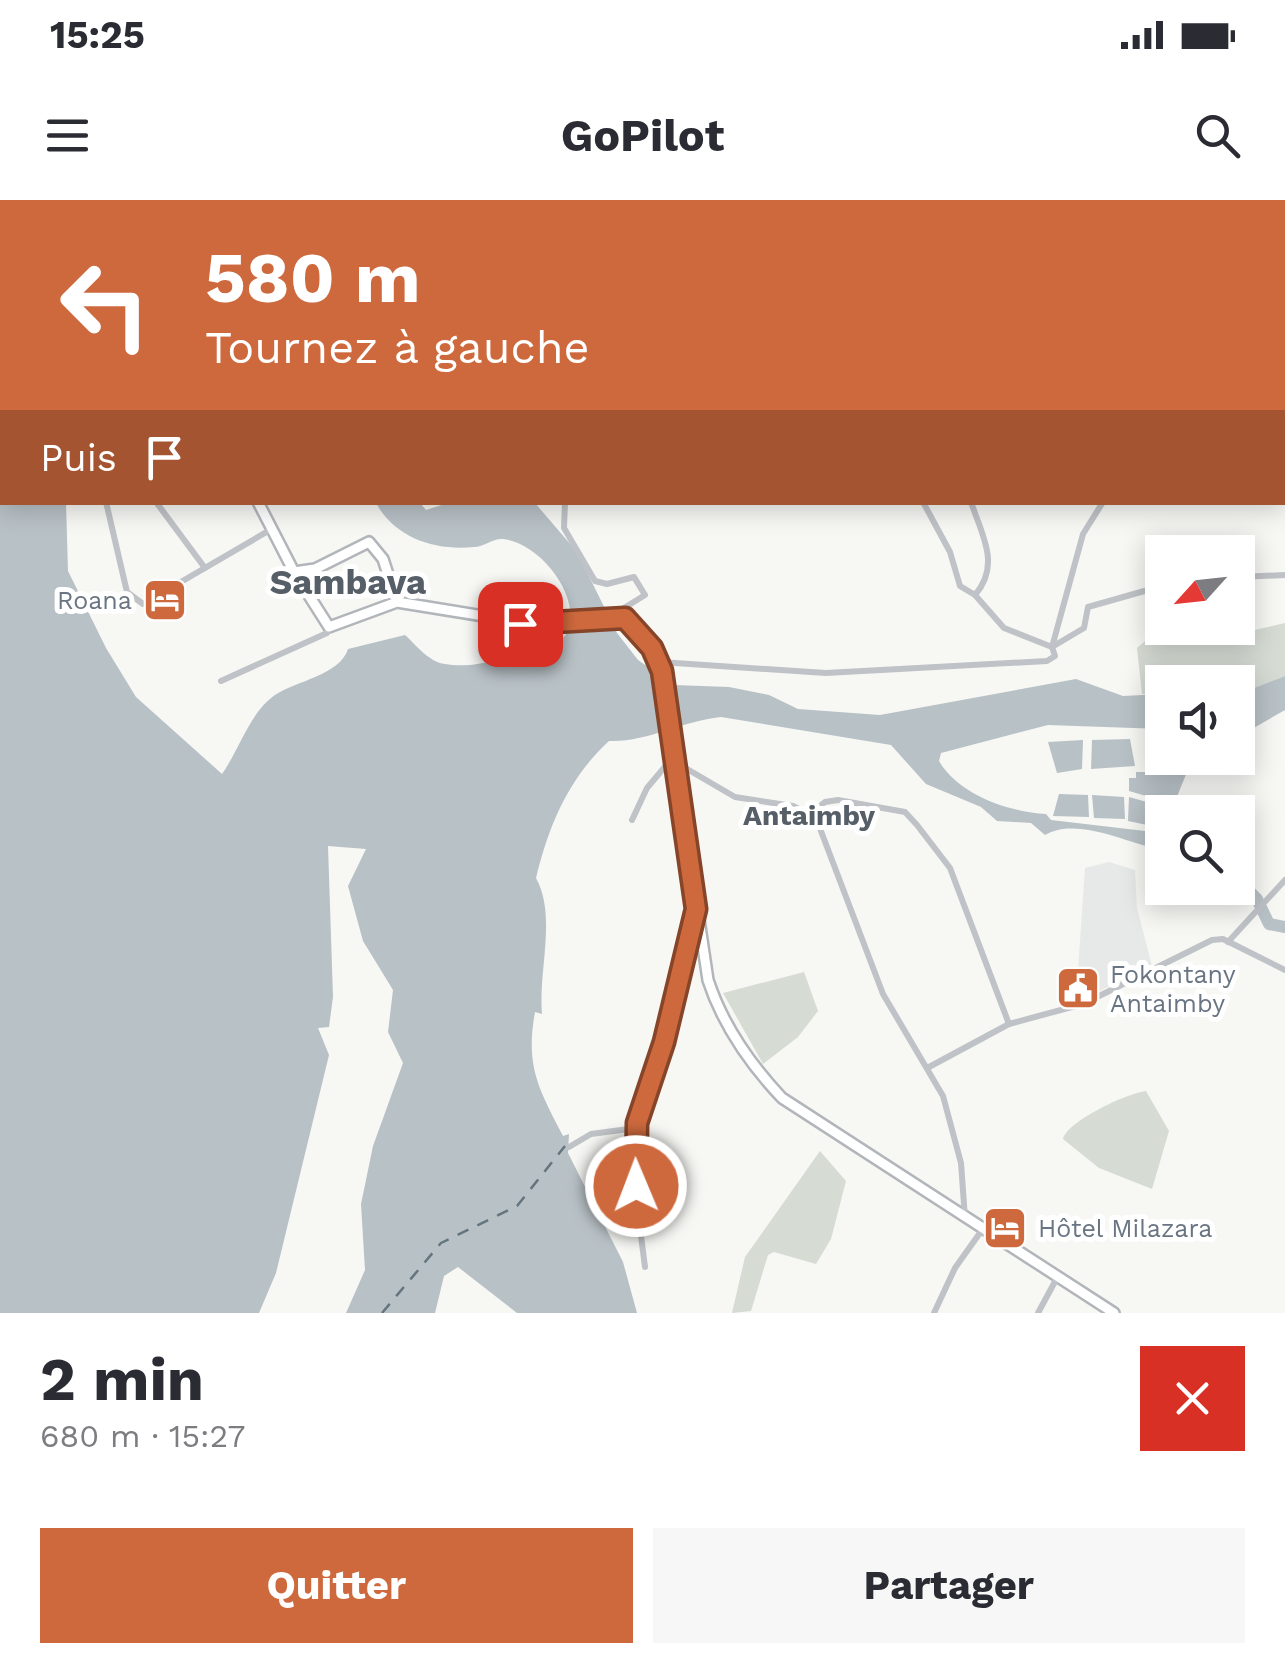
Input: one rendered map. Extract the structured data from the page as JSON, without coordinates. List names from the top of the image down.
{
  "districts": ["Sambava", "Antaimby"],
  "places": {
    "hotel": ["Roana", "Hôtel Milazara"],
    "public building": ["Fokontany Antaimby"]
  },
  "north": "bottom left",
  "page": {
    "status": "15:25",
    "header": "GoPilot",
    "turn": ["580 m", "Tournez à gauche"],
    "then": "Puis",
    "heading": ["2 min", "680 m · 15:27"],
    "buttons": ["Quitter", "Partager"]
  }
}
